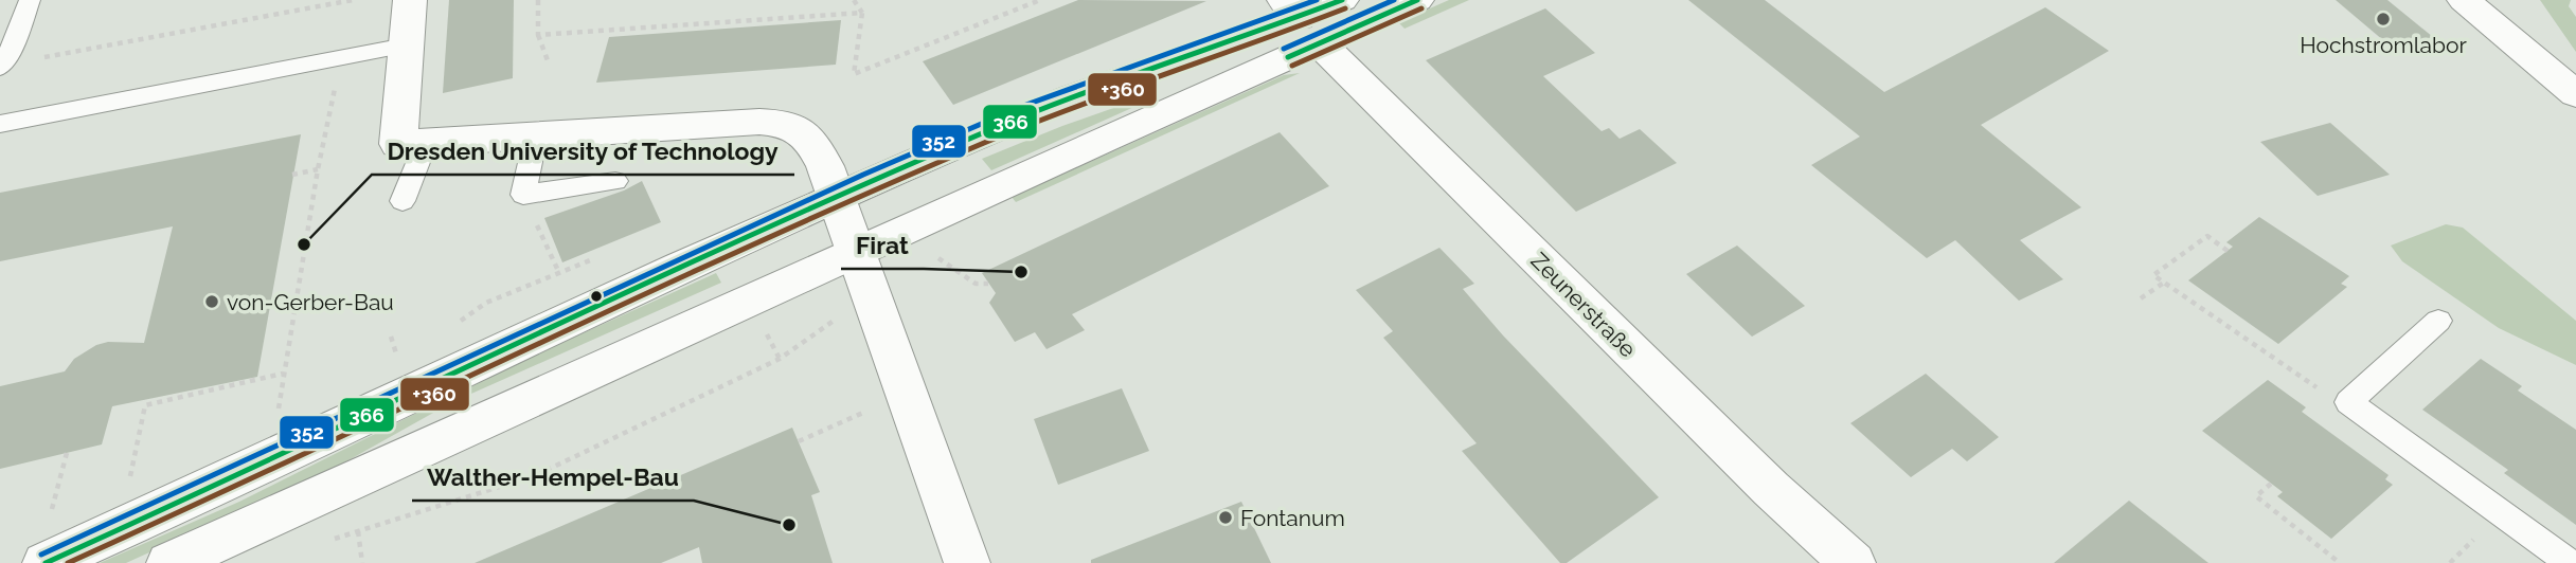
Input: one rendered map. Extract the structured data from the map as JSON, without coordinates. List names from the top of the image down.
{
  "streets": {
    "main road": ["Zeunerstraße"]
  },
  "places": [
    "Hochstromlabor",
    "Dresden University of Technology",
    "Firat",
    "von-Gerber-Bau",
    "Fontanum",
    "Walther-Hempel-Bau"
  ],
  "lines": ["transit line 366", "transit line 352", "transit line +360"]
}
